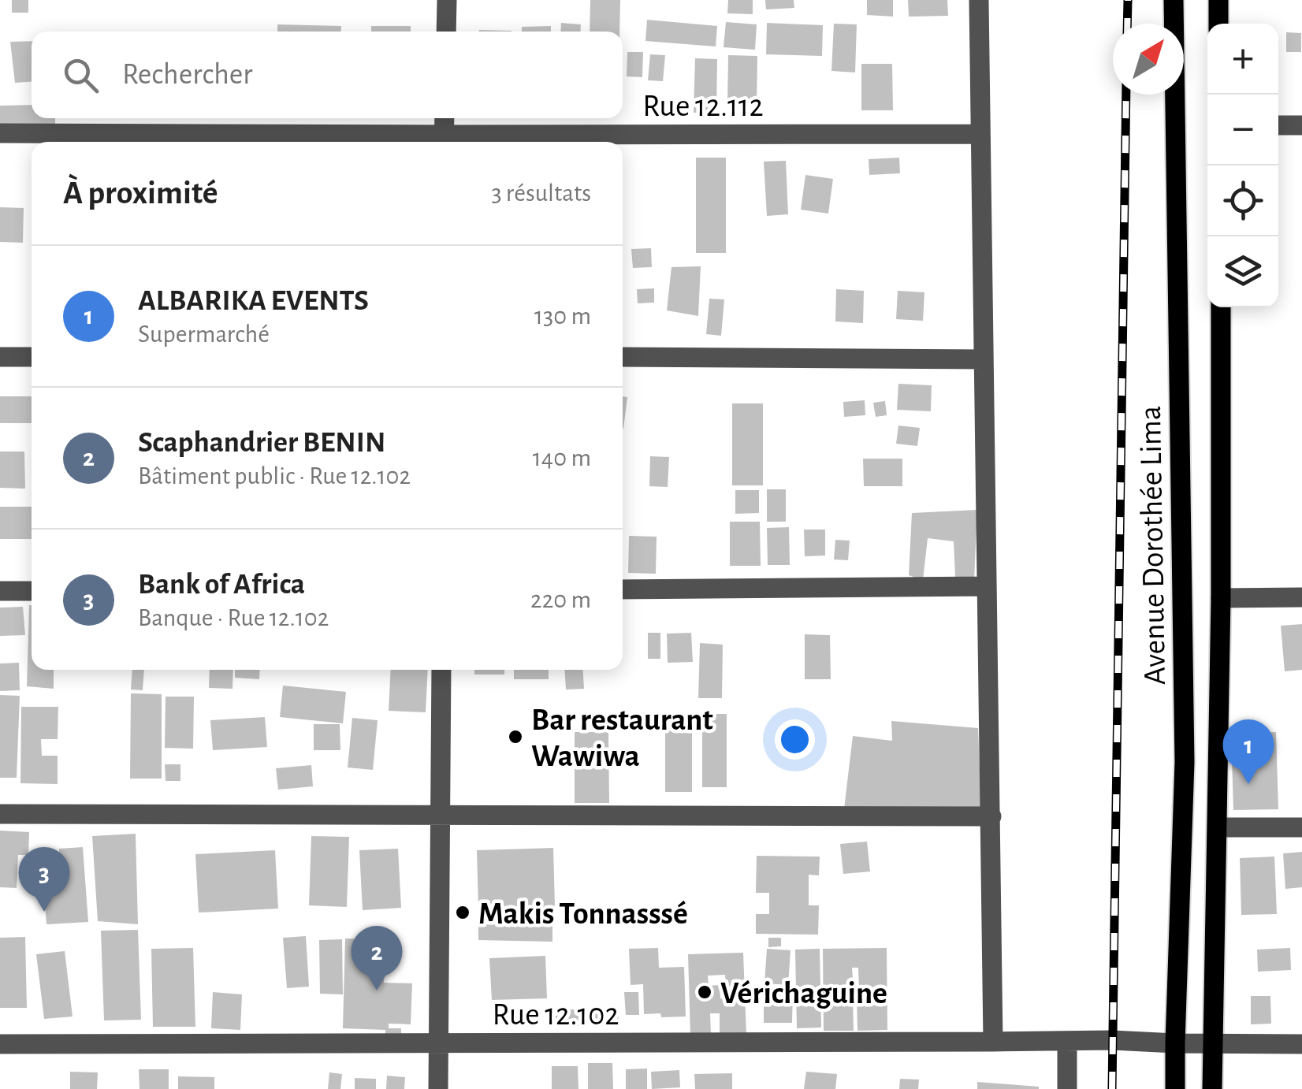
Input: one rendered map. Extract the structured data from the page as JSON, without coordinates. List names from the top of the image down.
{
  "streets": {
    "main road": ["Avenue Dorothée Lima"],
    "street": ["Rue 12.112", "Rue 12.102"]
  },
  "crossings": [
    ["Avenue Dorothée Lima", "Rue 12.102"]
  ],
  "places": ["Bar restaurant Wawiwa", "Makis Tonnasssé", "Vérichaguine"],
  "north": "top right",
  "page": {
    "map_buttons": ["+", "−"],
    "search": "Rechercher",
    "heading": ["À proximité", "3 résultats"],
    "list": [
      {
        "mark": "1",
        "name": "ALBARIKA EVENTS",
        "note": "Supermarché",
        "value": "130 m"
      },
      {
        "mark": "2",
        "name": "Scaphandrier BENIN",
        "note": "Bâtiment public · Rue 12.102",
        "value": "140 m"
      },
      {
        "mark": "3",
        "name": "Bank of Africa",
        "note": "Banque · Rue 12.102",
        "value": "220 m"
      }
    ],
    "pins": ["1", "3", "2"]
  }
}
